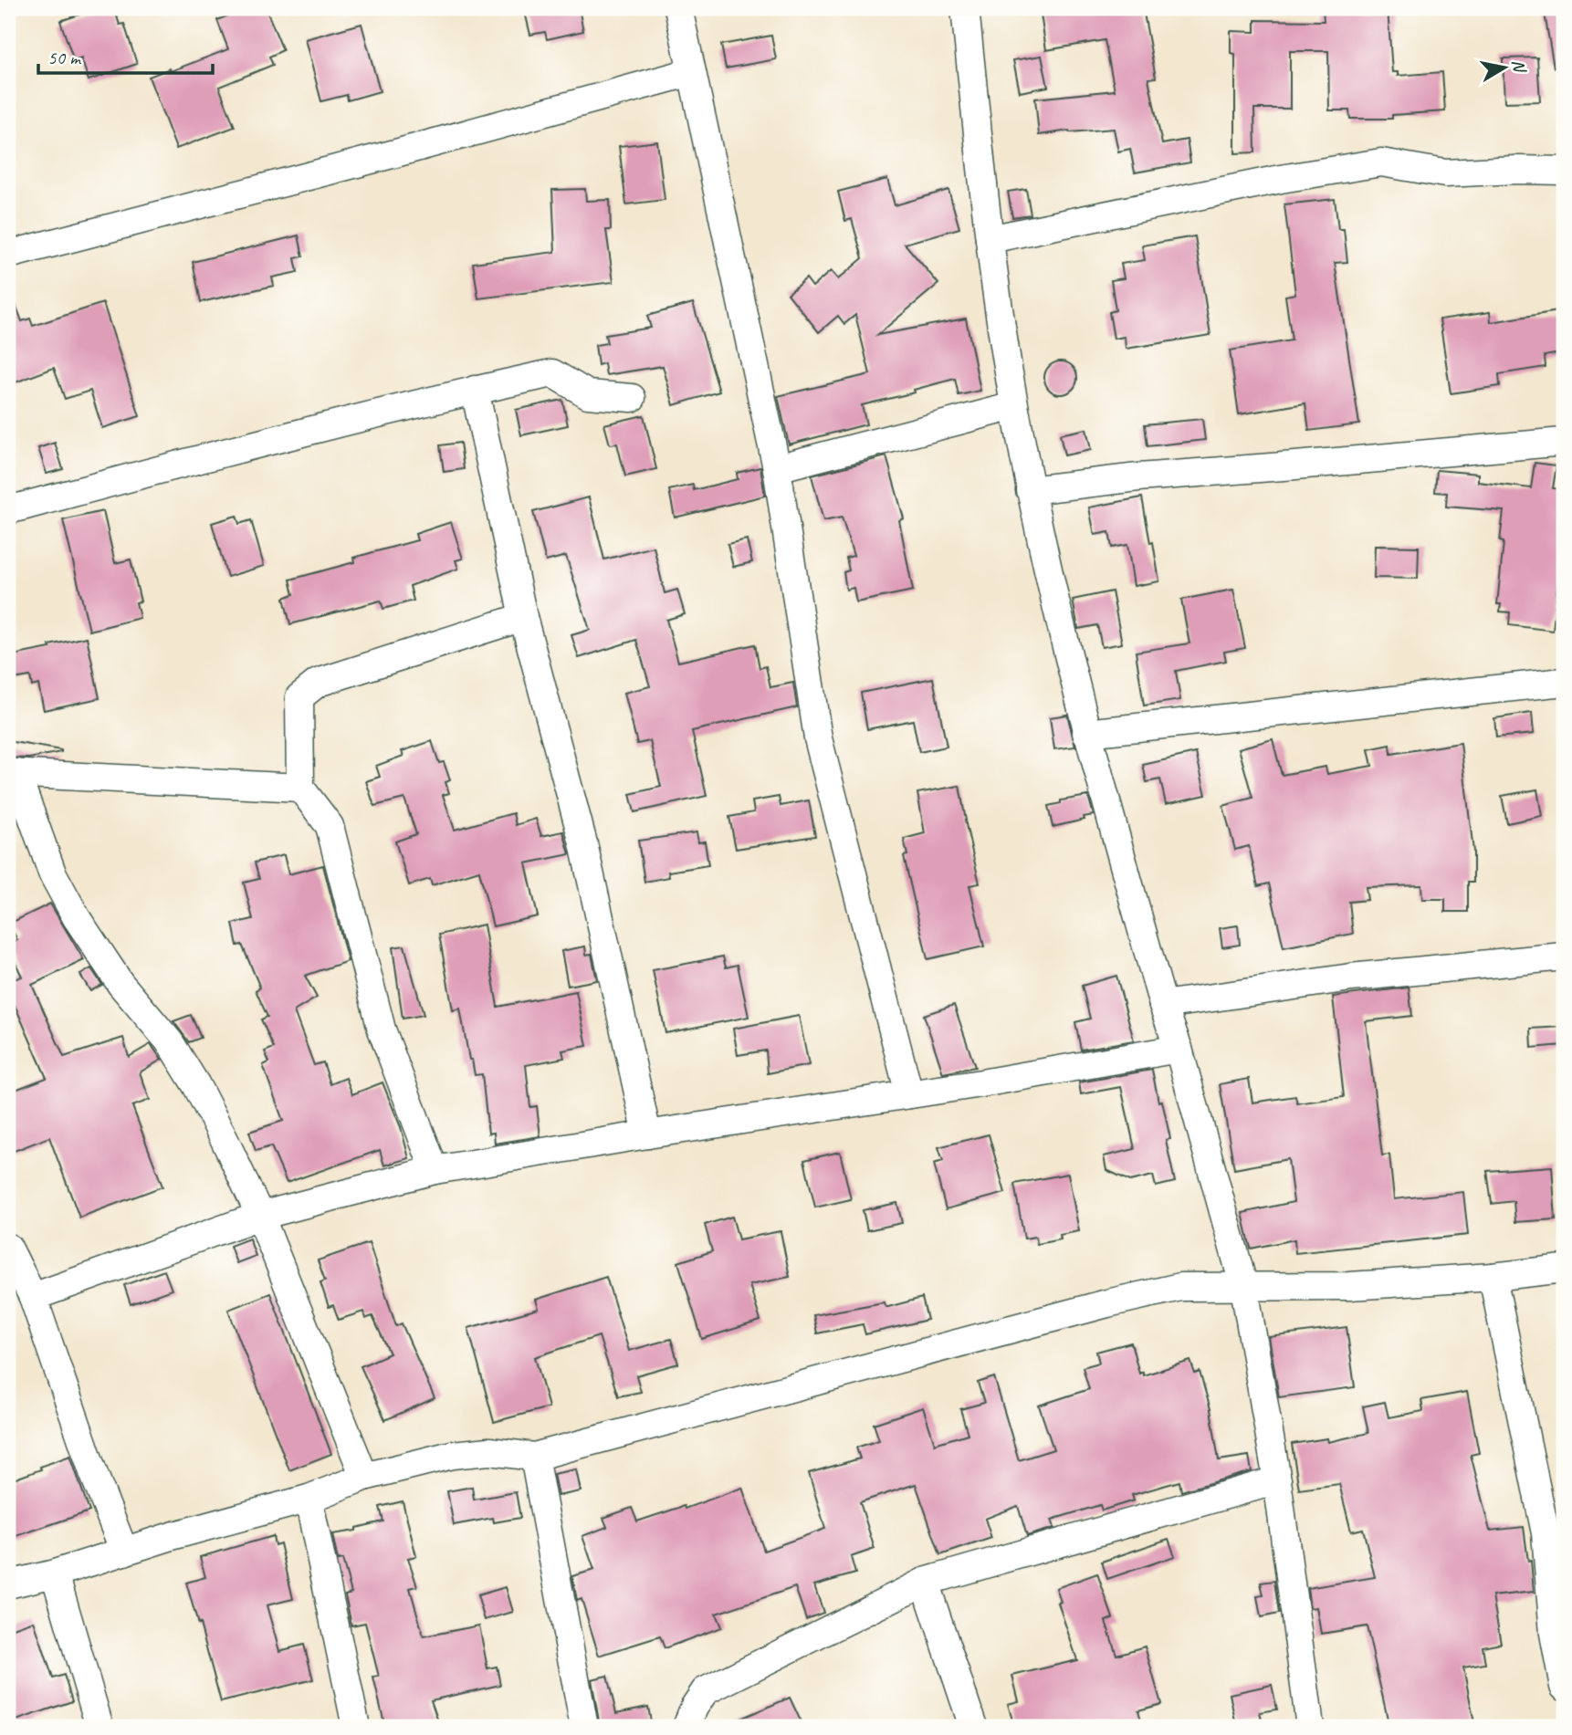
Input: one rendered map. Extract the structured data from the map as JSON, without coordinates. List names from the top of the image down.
{
  "scale_bar": "50 m",
  "north": "right"
}
